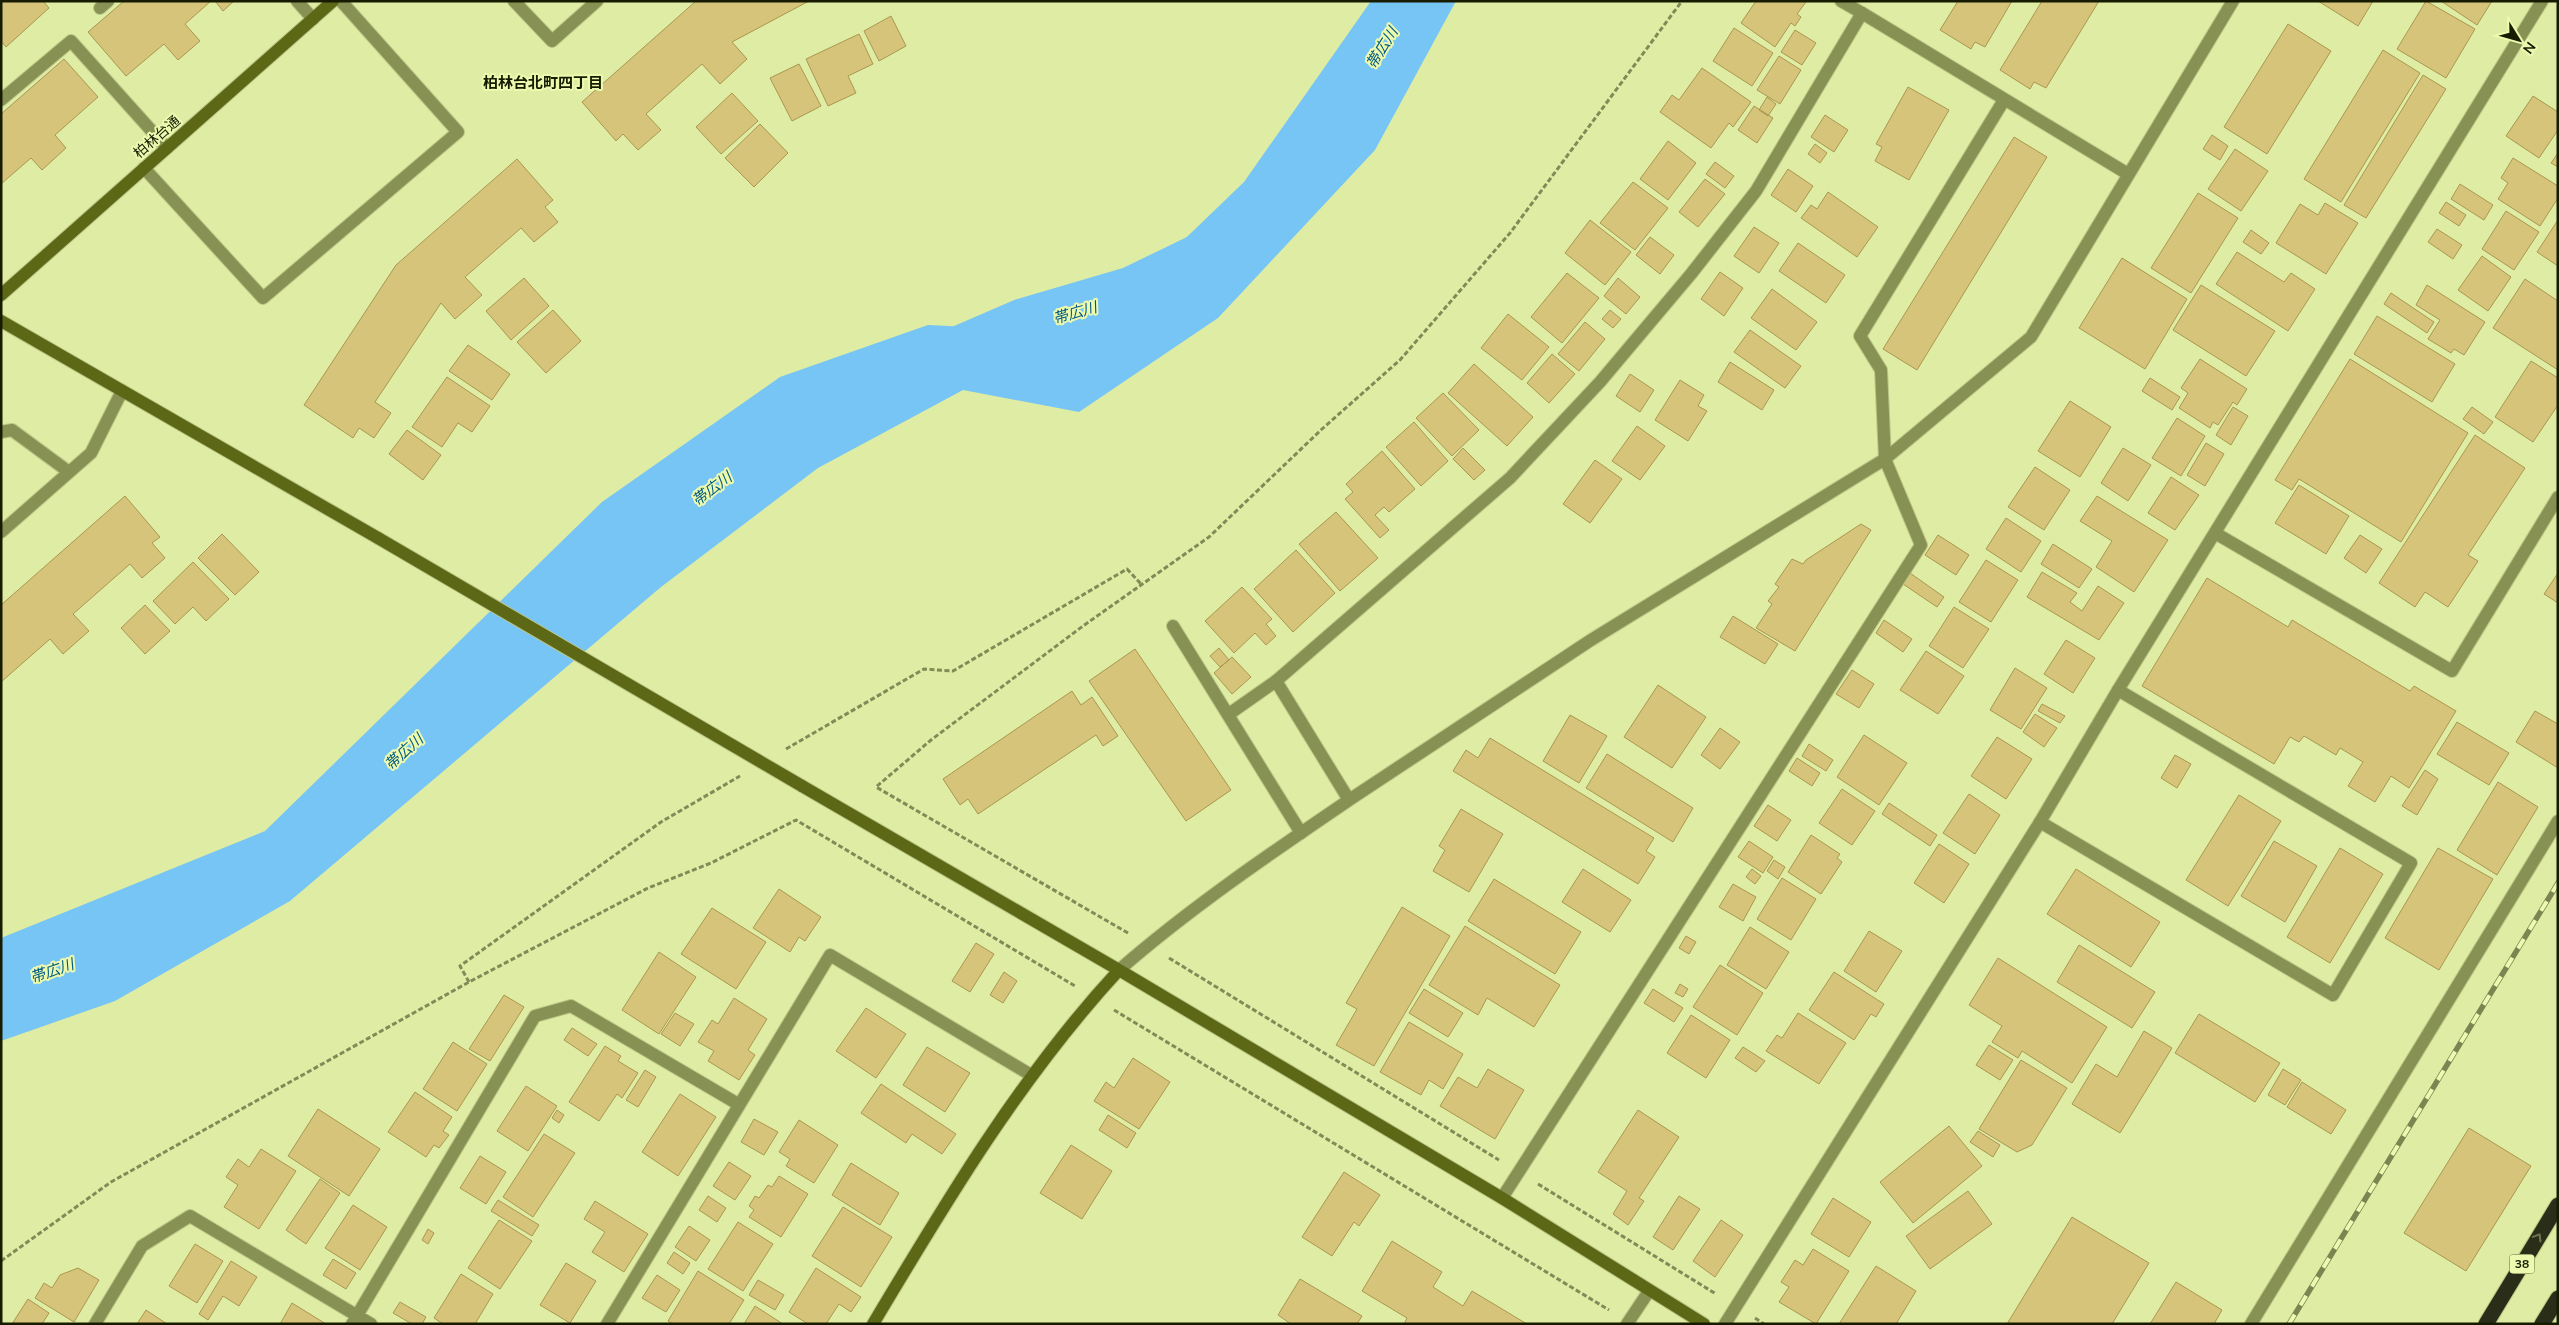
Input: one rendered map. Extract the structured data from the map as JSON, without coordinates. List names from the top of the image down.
{
  "streets": {
    "highway": ["38"],
    "street": ["柏林台通"]
  },
  "districts": ["柏林台北町四丁目"],
  "water": ["帯広川"],
  "north": "bottom right"
}
